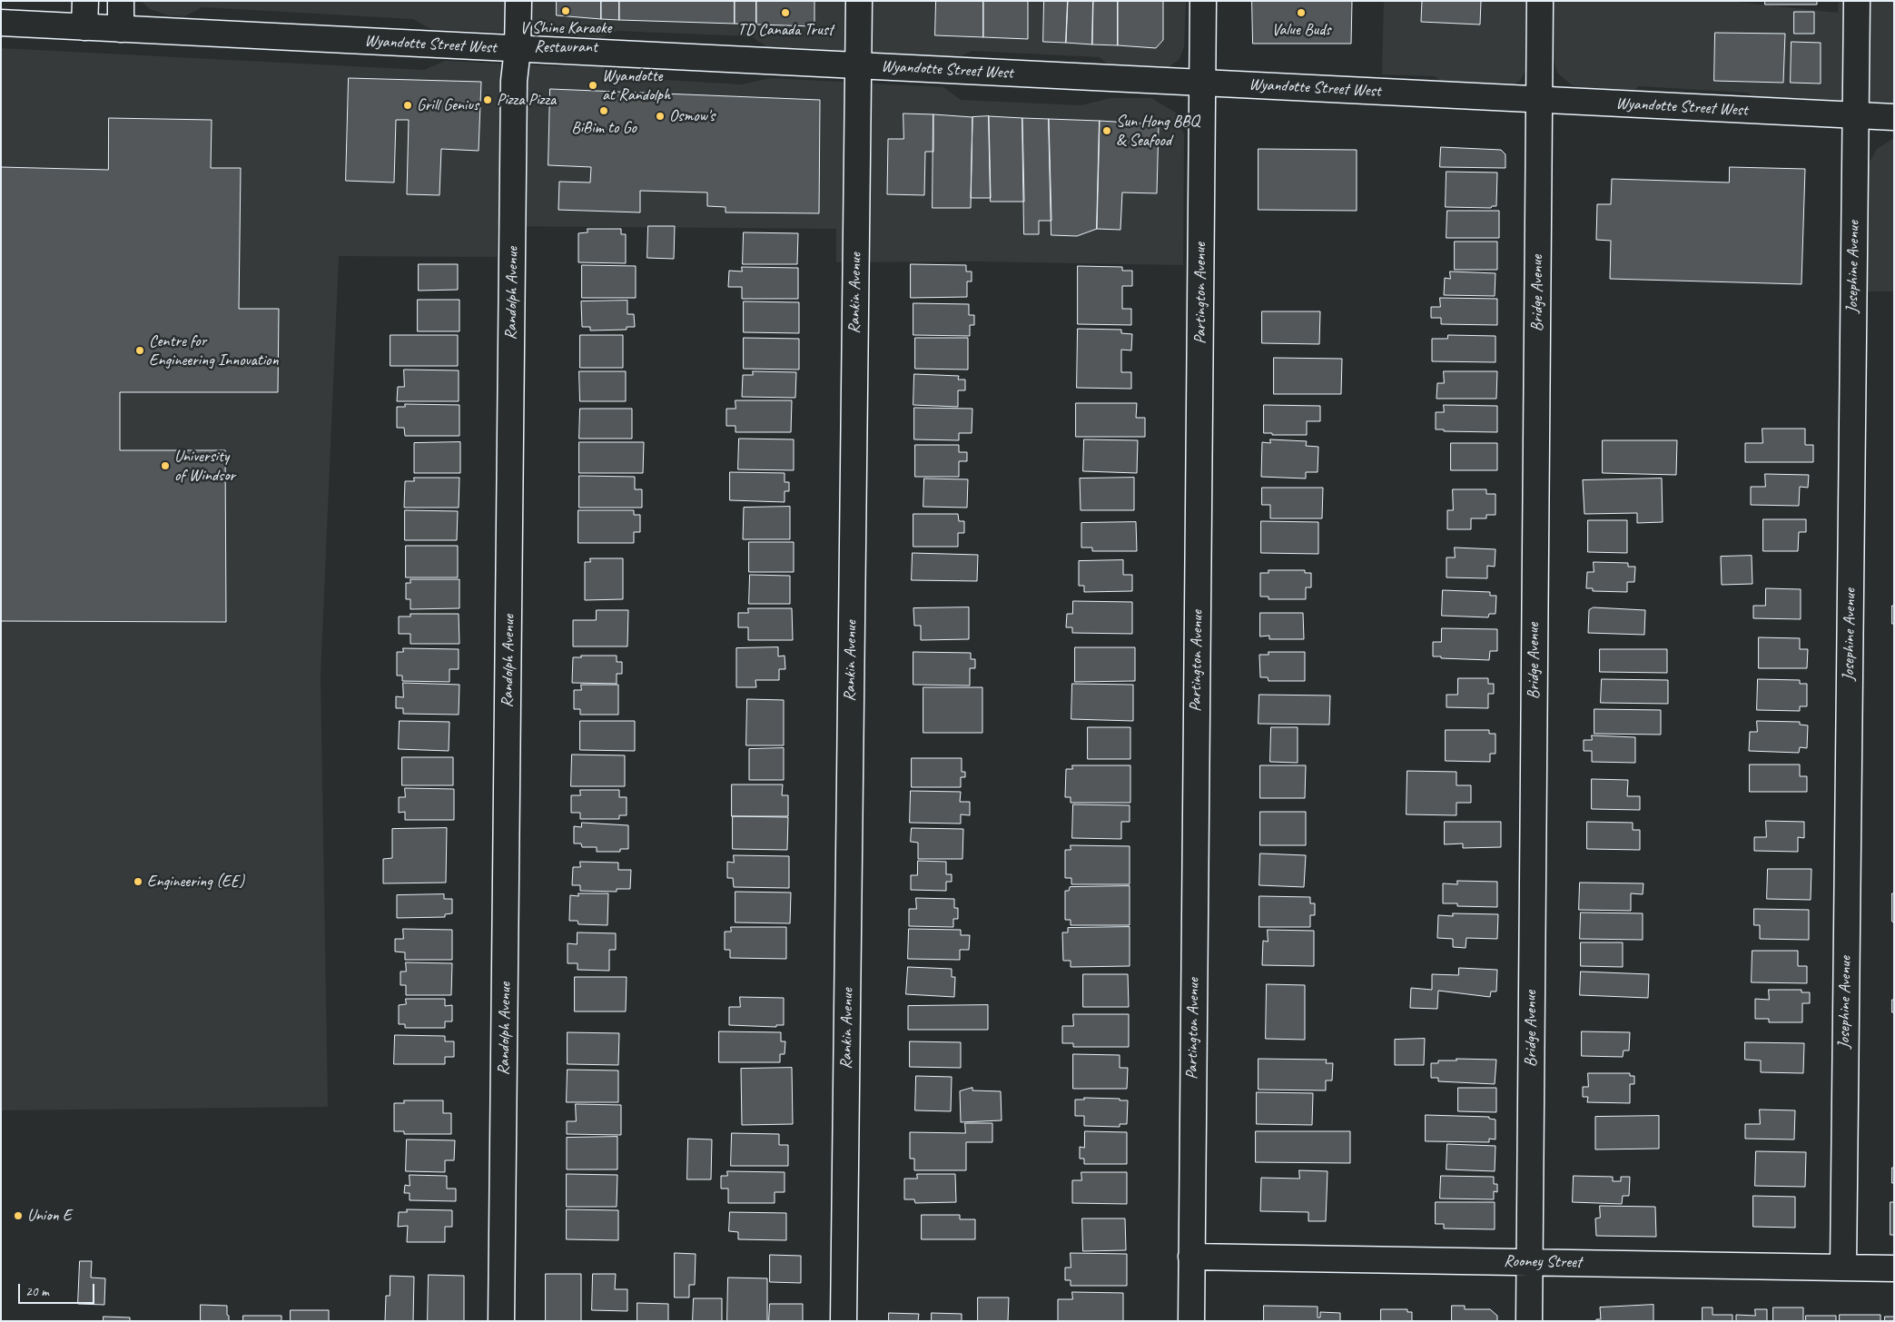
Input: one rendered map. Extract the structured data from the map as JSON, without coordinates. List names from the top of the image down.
{
  "streets": {
    "street": [
      "Wyandotte Street West",
      "Josephine Avenue",
      "Randolph Avenue",
      "Rankin Avenue",
      "Partington Avenue",
      "Bridge Avenue",
      "Rooney Street"
    ]
  },
  "crossings": [
    ["Wyandotte Street West", "Josephine Avenue"],
    ["Wyandotte Street West", "Randolph Avenue"],
    ["Wyandotte Street West", "Rankin Avenue"],
    ["Wyandotte Street West", "Partington Avenue"],
    ["Wyandotte Street West", "Bridge Avenue"],
    ["Josephine Avenue", "Rooney Street"],
    ["Partington Avenue", "Rooney Street"],
    ["Bridge Avenue", "Rooney Street"]
  ],
  "places": [
    "V Shine Karaoke Restaurant",
    "TD Canada Trust",
    "Value Buds",
    "Wyandotte at Randolph",
    "Pizza Pizza",
    "Grill Genius",
    "BiBim to Go",
    "Osmow's",
    "Sun Hong BBQ & Seafood",
    "Centre for Engineering Innovation",
    "University of Windsor",
    "Engineering (EE)",
    "Union E"
  ],
  "scale_bar": "20 m"
}
